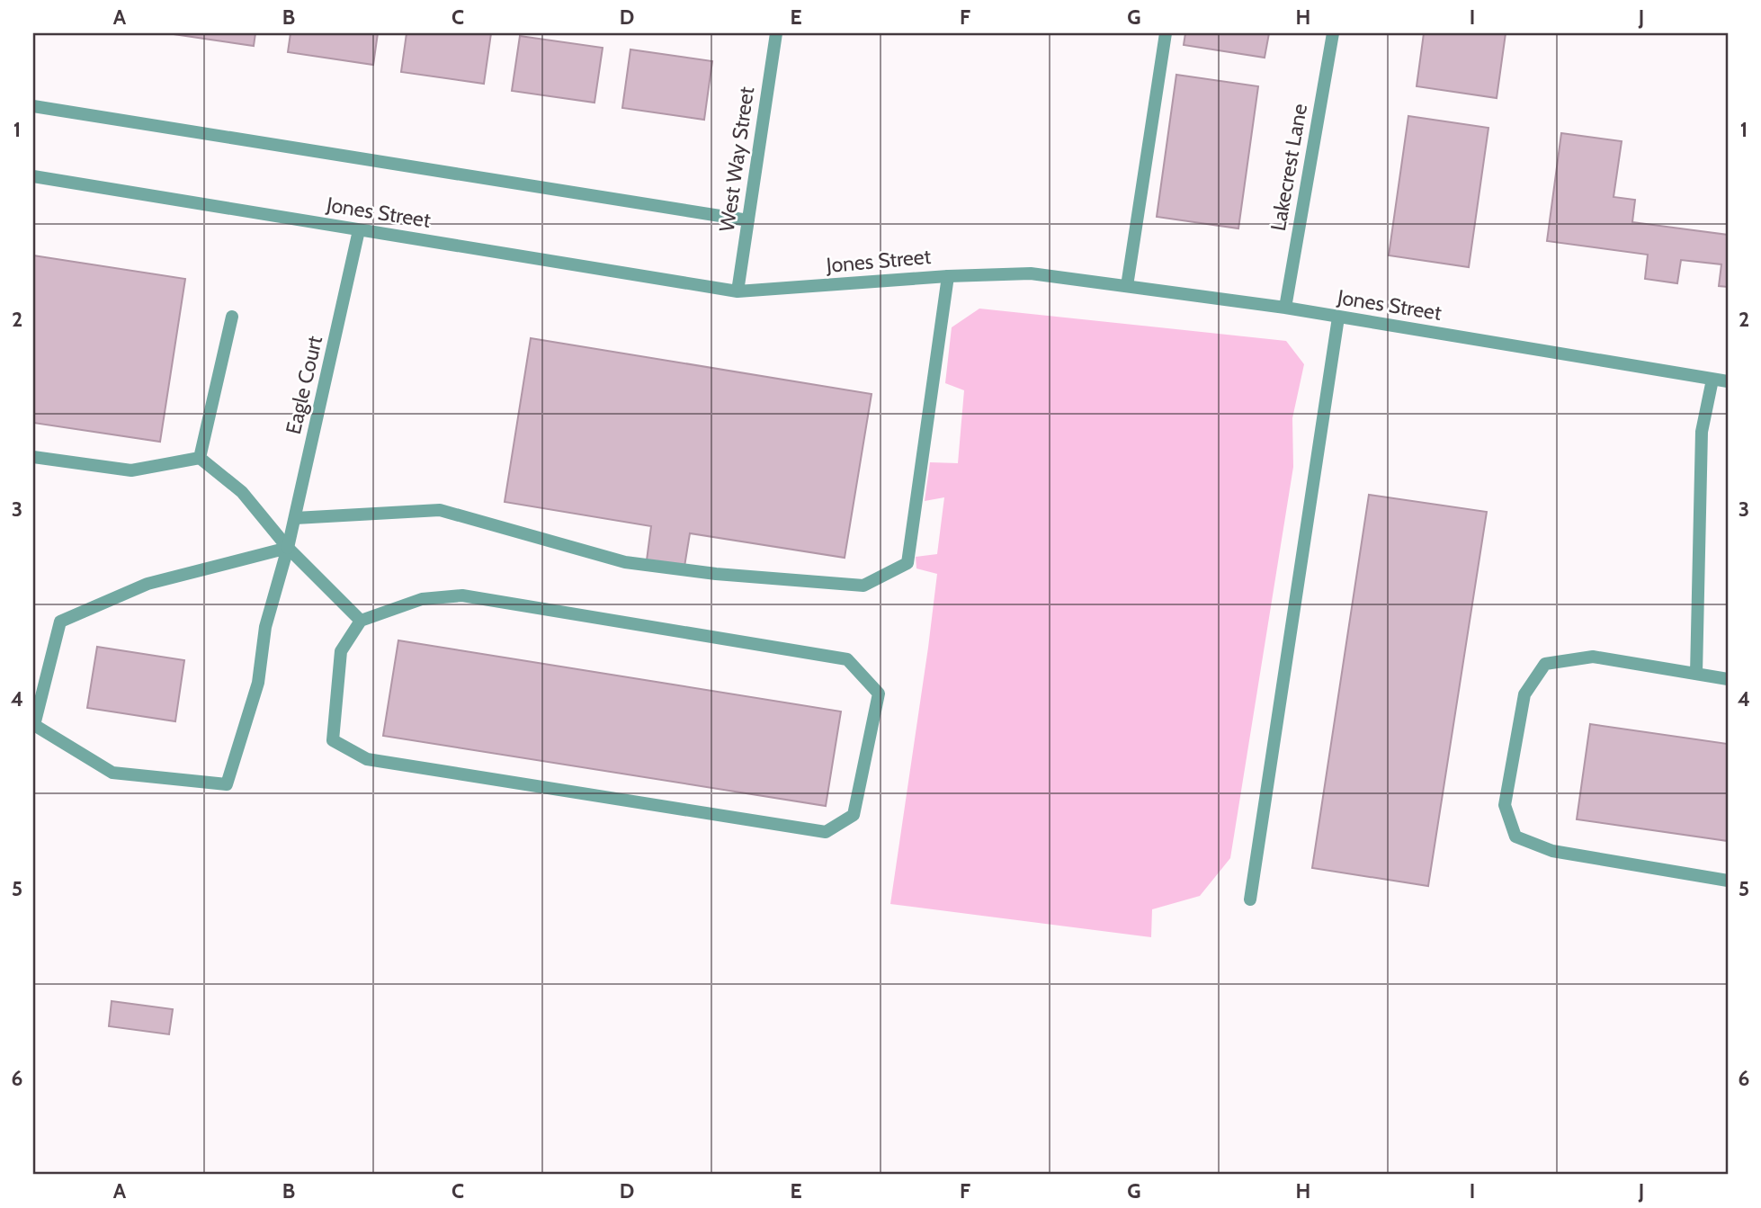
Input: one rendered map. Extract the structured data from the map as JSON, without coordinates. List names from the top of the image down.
{
  "streets": {
    "street": [
      "West Way Street",
      "Lakecrest Lane",
      "Jones Street",
      "Eagle Court"
    ]
  },
  "crossings": [
    ["West Way Street", "Jones Street"],
    ["Lakecrest Lane", "Jones Street"],
    ["Jones Street", "Eagle Court"]
  ],
  "grid": {
    "columns": [
      "A",
      "B",
      "C",
      "D",
      "E",
      "F",
      "G",
      "H",
      "I",
      "J"
    ],
    "rows": [
      "1",
      "2",
      "3",
      "4",
      "5",
      "6"
    ]
  }
}
